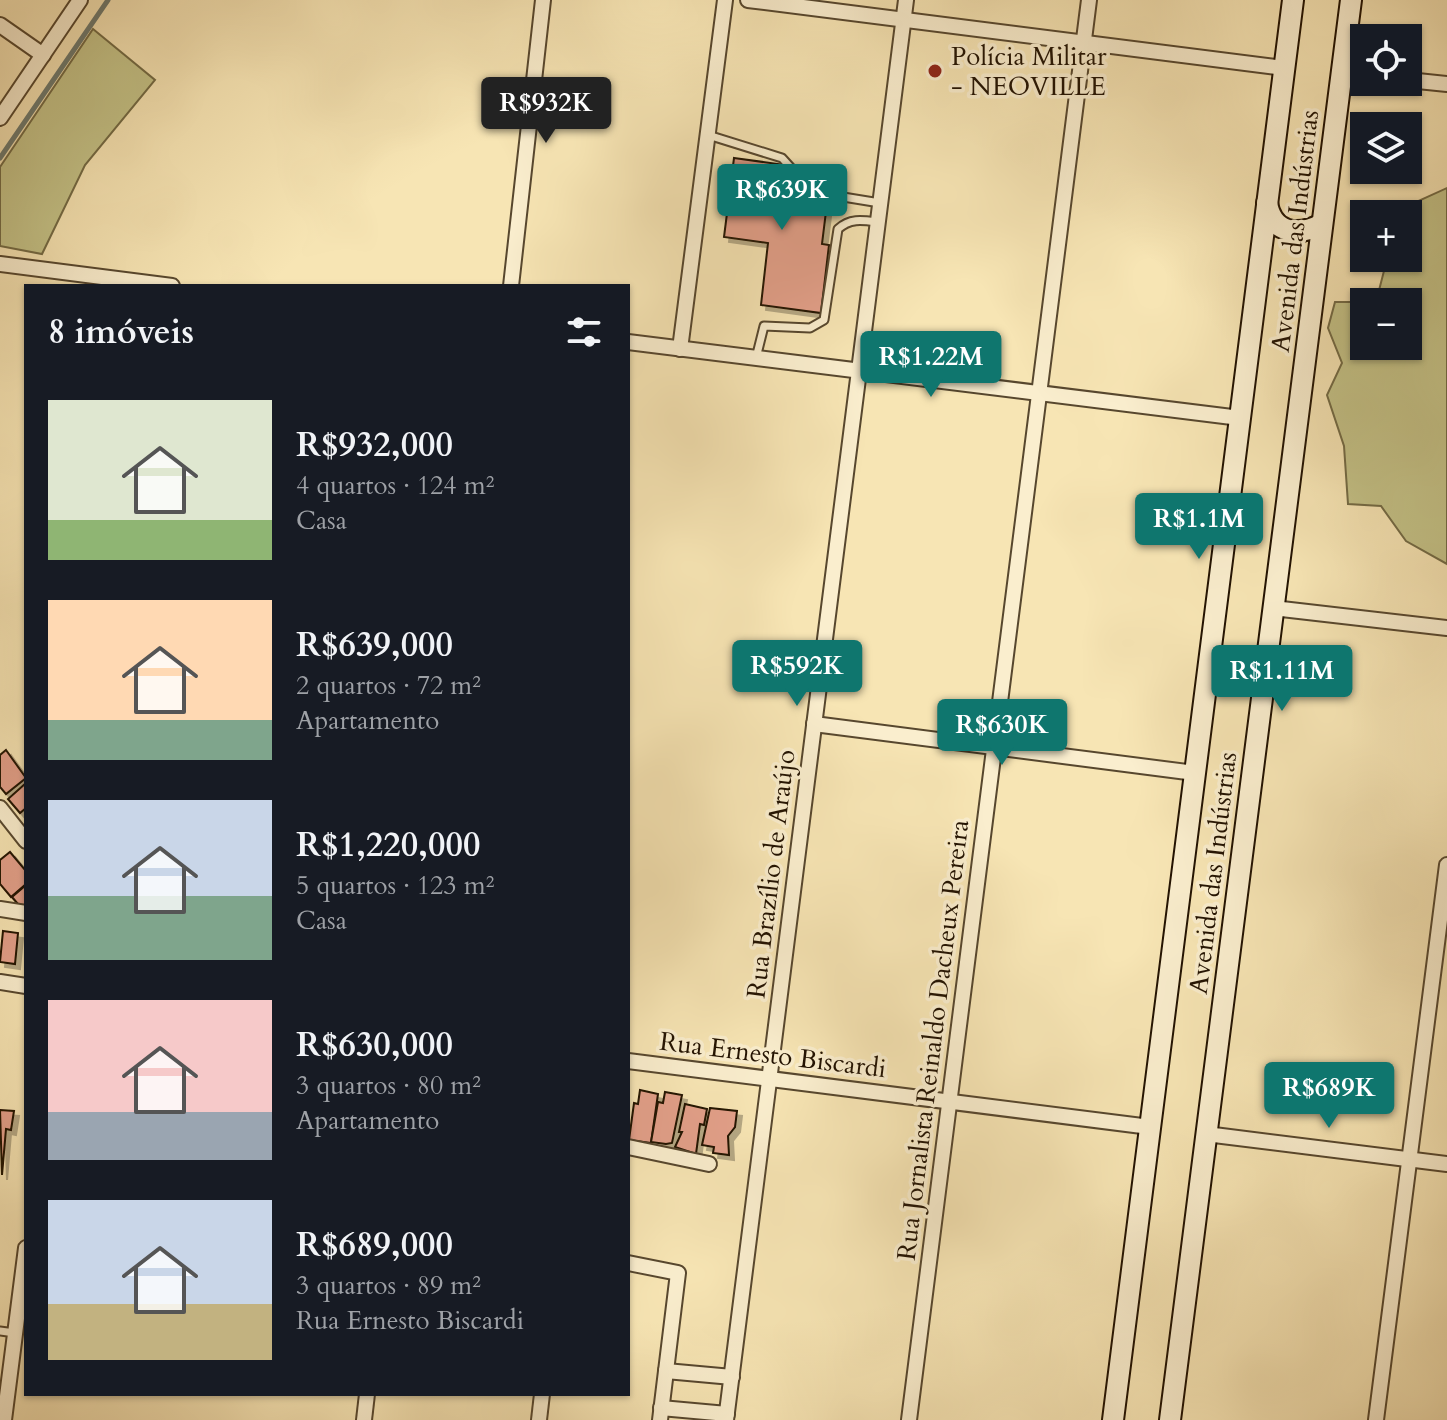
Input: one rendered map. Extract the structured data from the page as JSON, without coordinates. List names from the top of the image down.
{
  "streets": {
    "main road": ["Avenida das Indústrias"],
    "street": ["Rua Brazílio de Araújo", "Rua Jornalista Reinaldo Dacheux Pereira", "Rua Ernesto Biscardi"]
  },
  "crossings": [
    ["Avenida das Indústrias", "Rua Ernesto Biscardi"],
    ["Rua Brazílio de Araújo", "Rua Ernesto Biscardi"],
    ["Rua Jornalista Reinaldo Dacheux Pereira", "Rua Ernesto Biscardi"]
  ],
  "places": ["Polícia Militar - NEOVILLE"],
  "page": {
    "map_buttons": ["+", "−"],
    "price": [
      "R$932K",
      "R$639K",
      "R$1.22M",
      "R$1.1M",
      "R$592K",
      "R$1.11M",
      "R$630K",
      "R$689K"
    ],
    "heading": "8 imóveis",
    "list": [
      {
        "name": "R$932,000",
        "note": "4 quartos · 124 m² · Casa"
      },
      {
        "name": "R$639,000",
        "note": "2 quartos · 72 m² · Apartamento"
      },
      {
        "name": "R$1,220,000",
        "note": "5 quartos · 123 m² · Casa"
      },
      {
        "name": "R$630,000",
        "note": "3 quartos · 80 m² · Apartamento"
      },
      {
        "name": "R$689,000",
        "note": "3 quartos · 89 m² · Rua Ernesto Biscardi"
      }
    ]
  }
}
